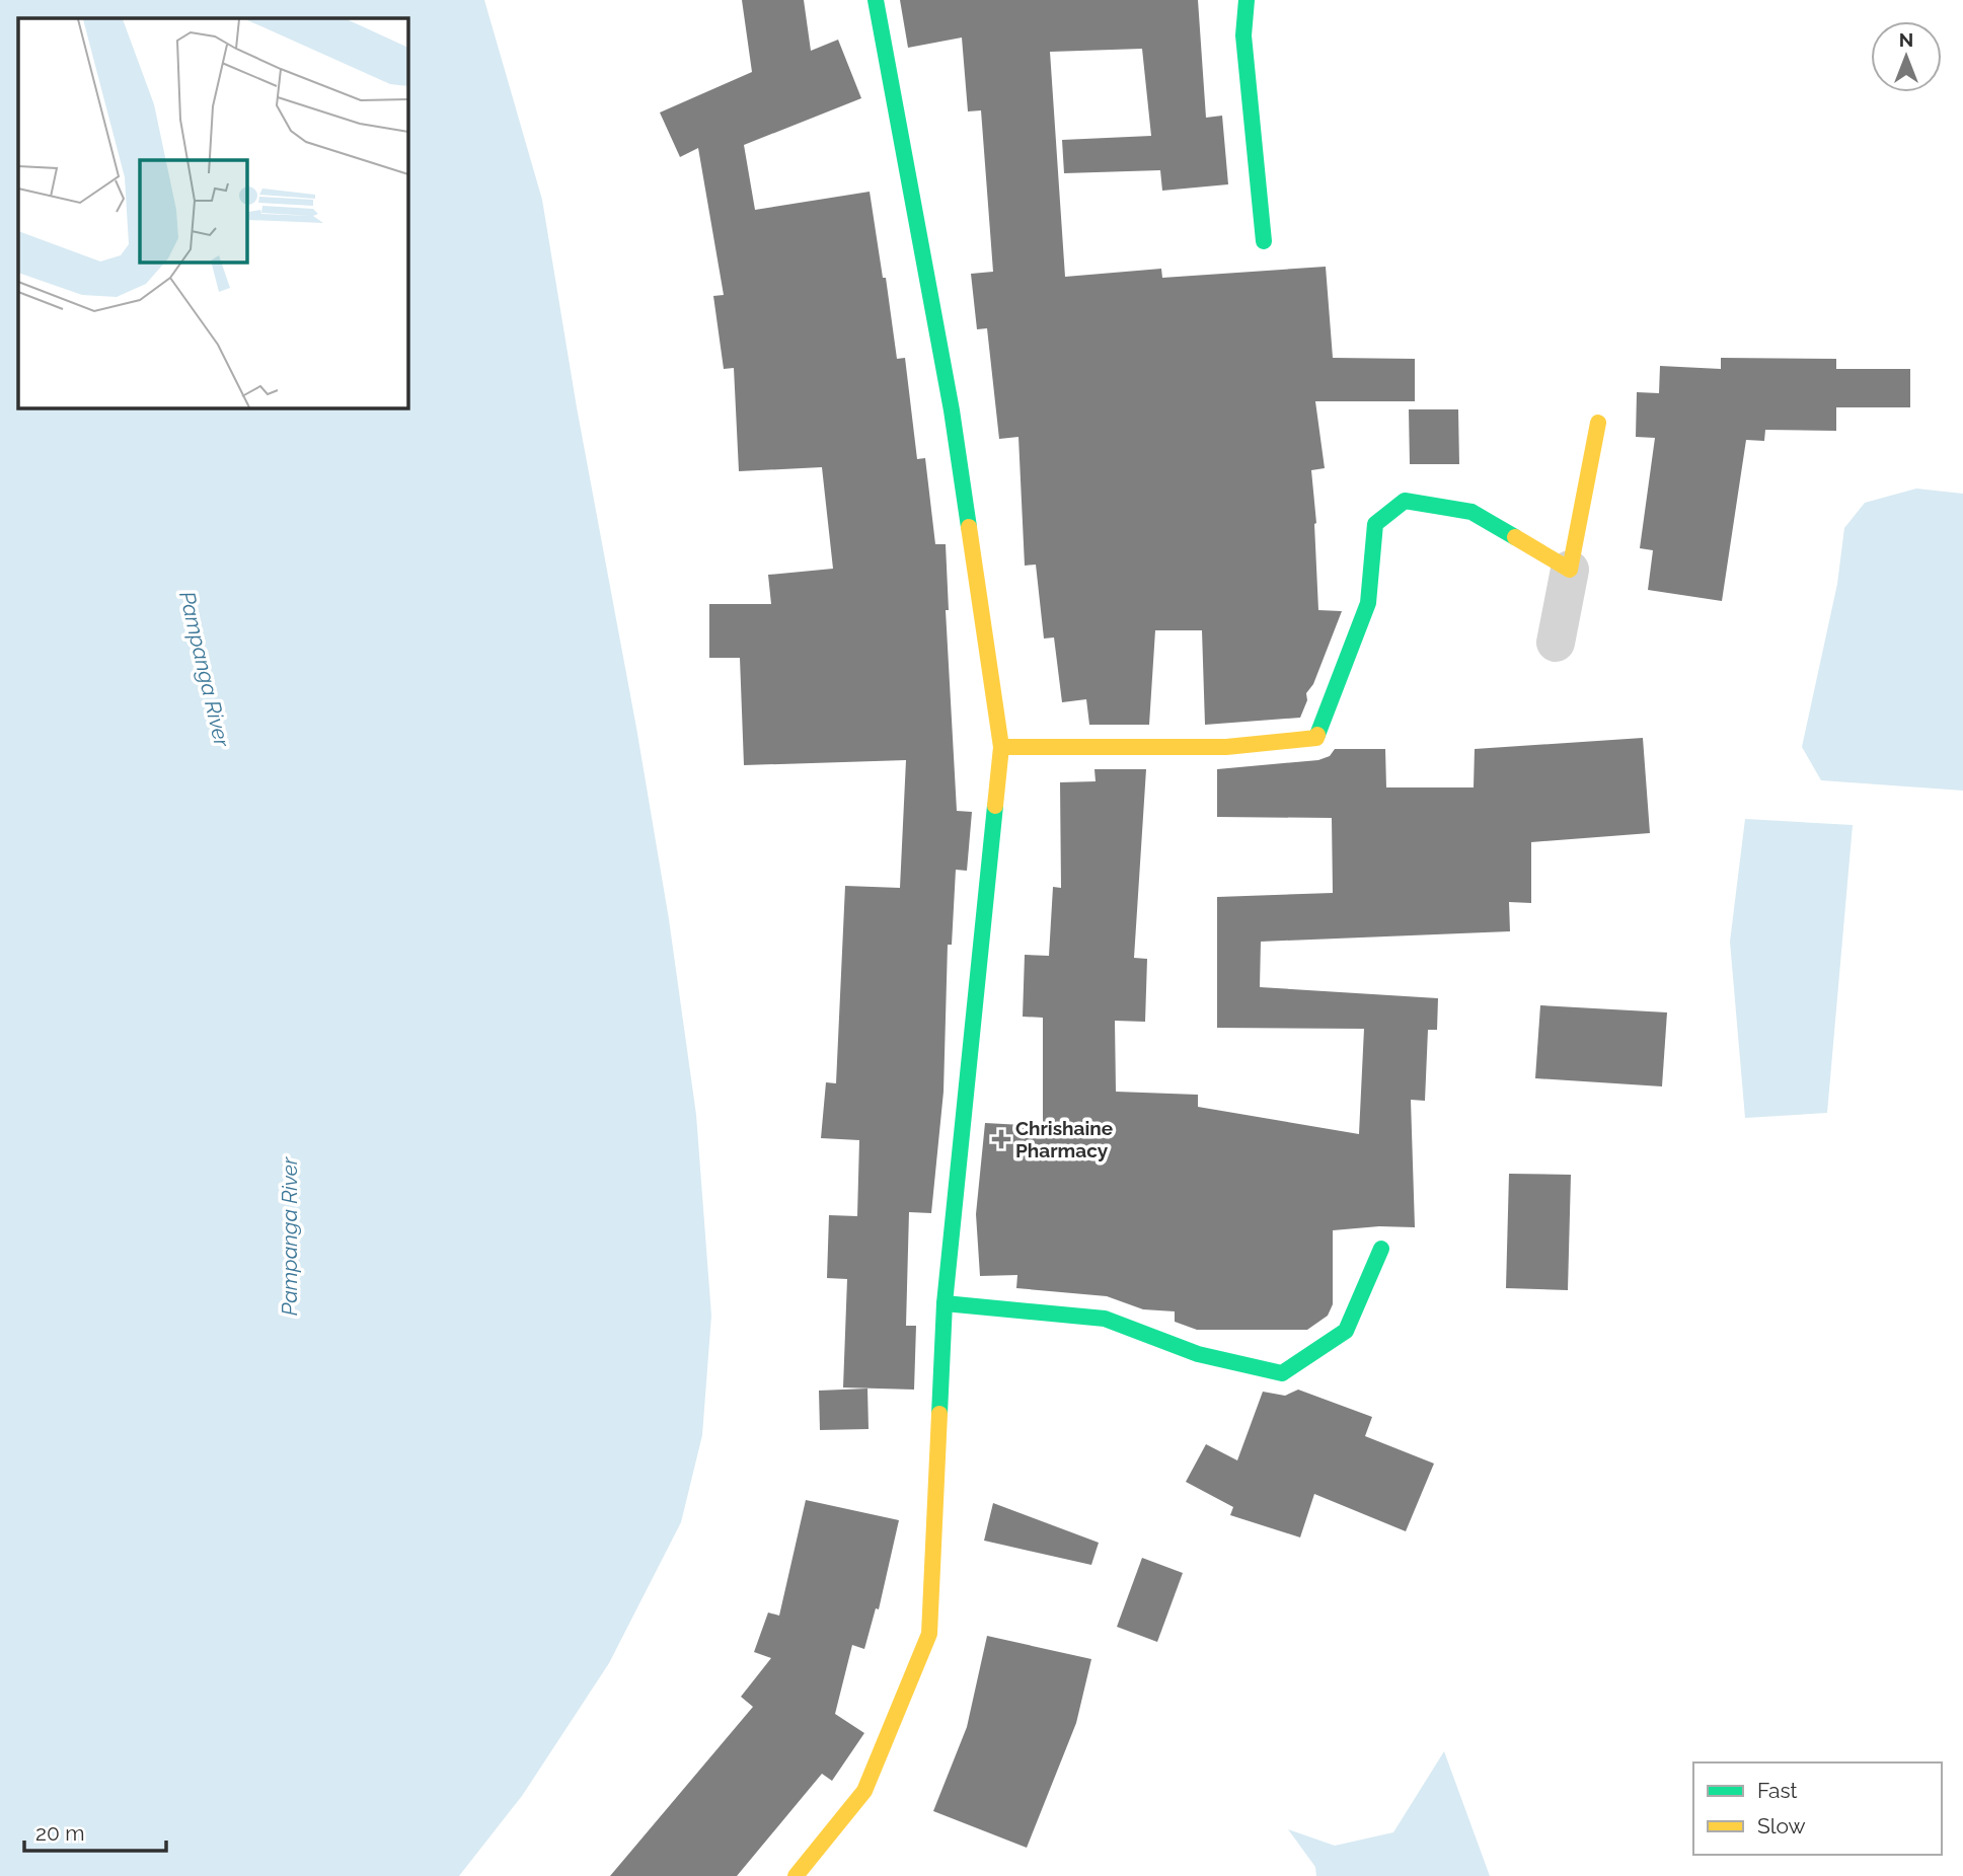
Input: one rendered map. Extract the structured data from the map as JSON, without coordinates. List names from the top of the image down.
{
  "water": ["Pampanga River"],
  "places": {
    "health": ["Chrishaine Pharmacy"]
  },
  "legend": ["Fast", "Slow"],
  "scale_bar": "20 m",
  "north": "top"
}
